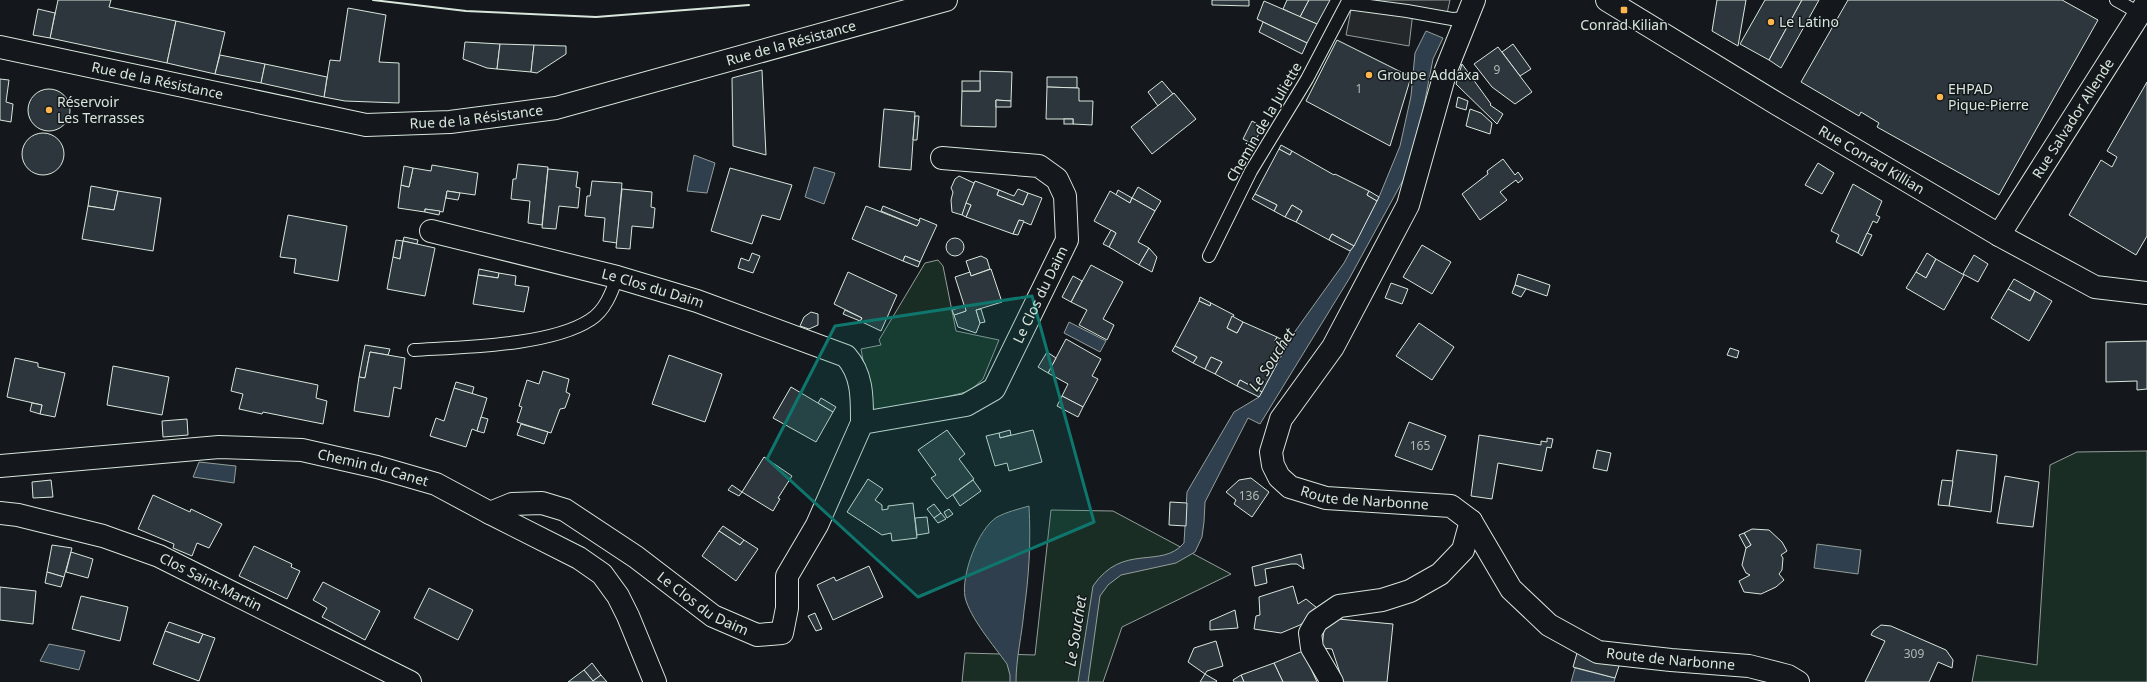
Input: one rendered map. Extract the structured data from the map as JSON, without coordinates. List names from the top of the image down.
{
  "streets": {
    "street": [
      "Rue de la Résistance",
      "Rue Salvador Allende",
      "Rue Conrad Killian",
      "Le Clos du Daim",
      "Chemin du Canet",
      "Route de Narbonne",
      "Clos Saint-Martin"
    ],
    "lane": ["Chemin de la Juliette"]
  },
  "crossings": [
    ["Rue Salvador Allende", "Rue Conrad Killian"],
    ["Chemin de la Juliette", "Route de Narbonne"],
    ["Le Clos du Daim", "Chemin du Canet"]
  ],
  "water": ["Le Souchet"],
  "places": {
    "transit": ["Conrad Kilian"],
    "other": [
      "Le Latino",
      "Groupe Addaxa",
      "EHPAD Pique-Pierre",
      "Réservoir Les Terrasses"
    ]
  },
  "house_numbers": [
    "9",
    "1",
    "165",
    "136",
    "309"
  ]
}
